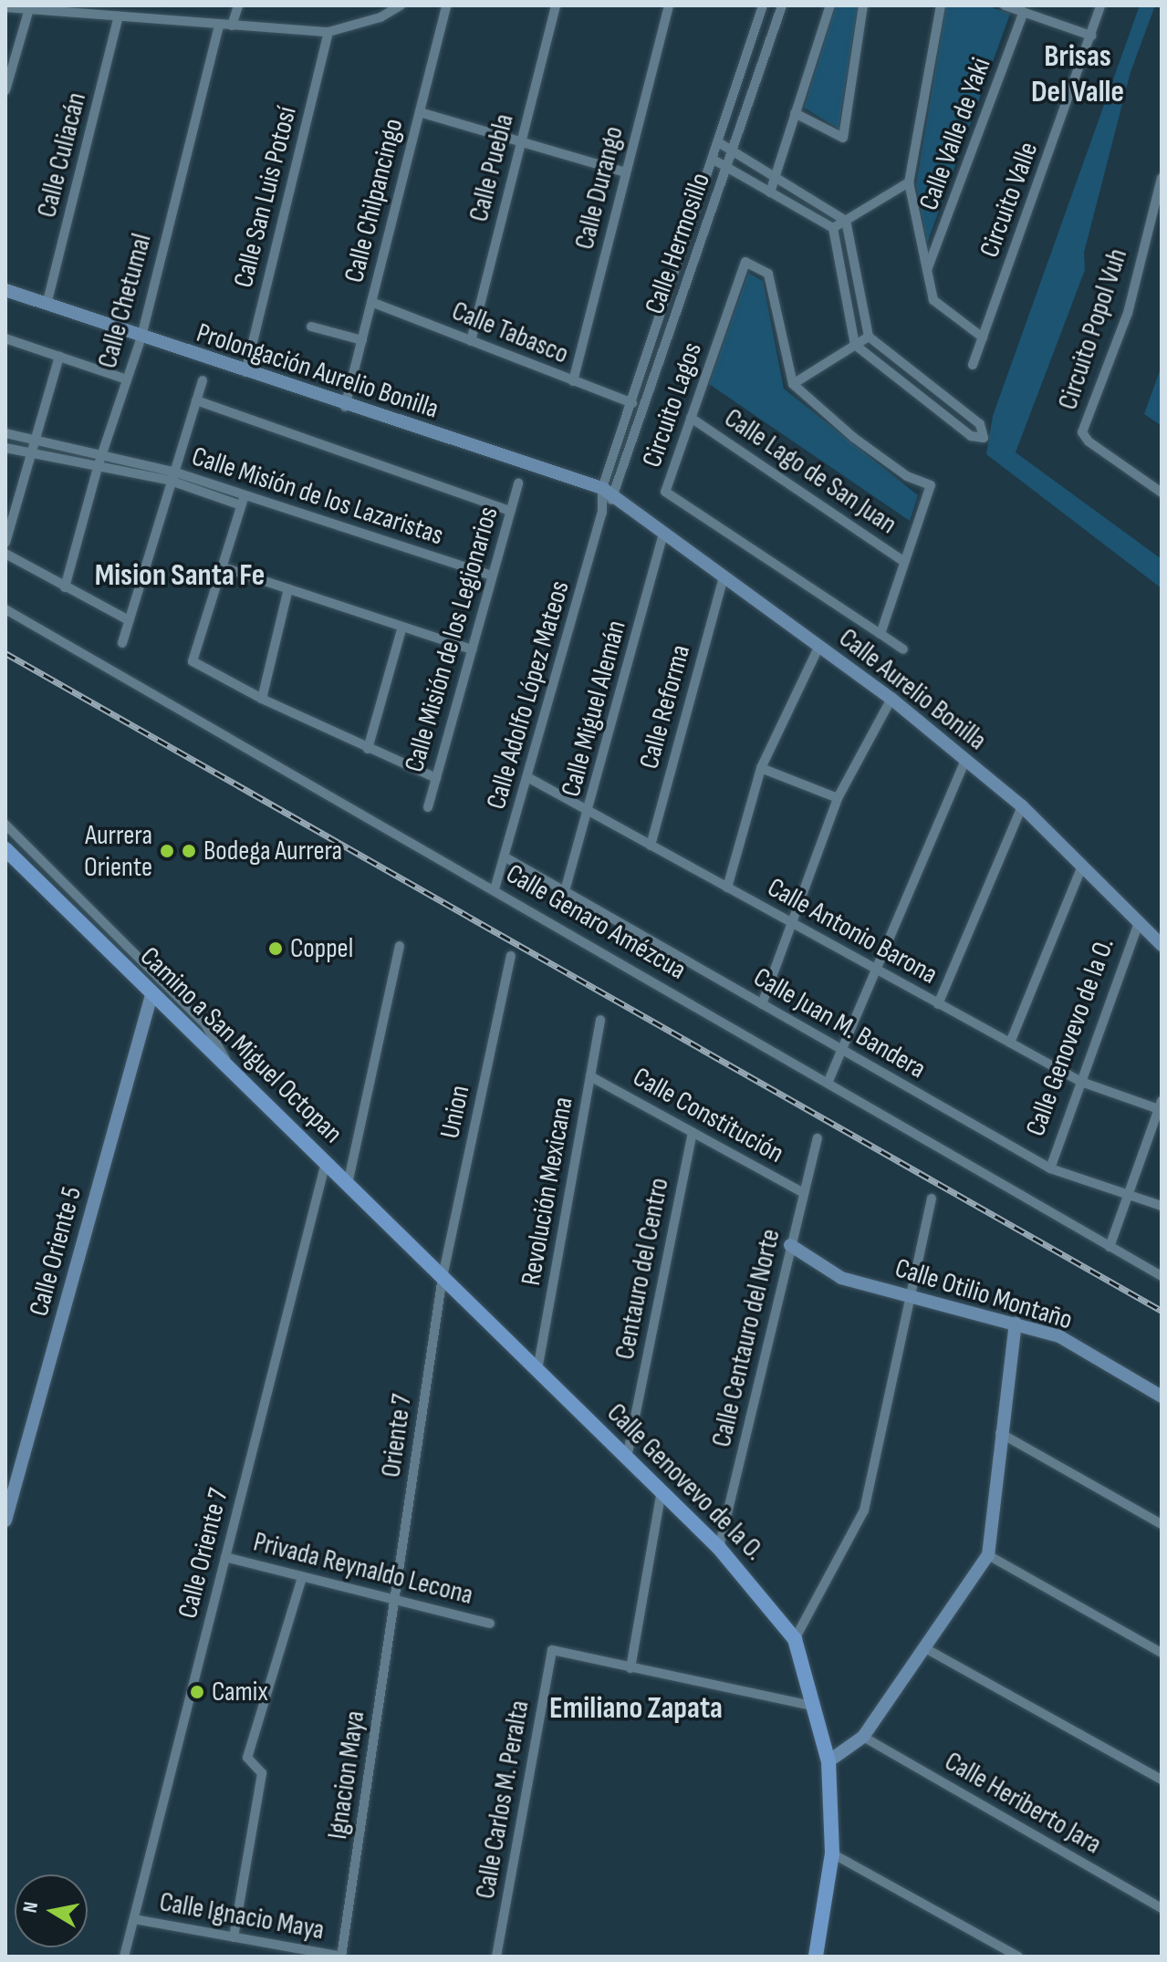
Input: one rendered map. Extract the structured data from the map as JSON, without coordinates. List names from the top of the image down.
{
  "streets": {
    "main road": ["Calle Genovevo de la O.", "Camino a San Miguel Octopan"],
    "street": [
      "Calle Valle de Yaki",
      "Calle Culiacán",
      "Calle Puebla",
      "Calle Durango",
      "Calle San Luis Potosí",
      "Circuito Valle",
      "Calle Chilpancingo",
      "Calle Hermosillo",
      "Calle Chetumal",
      "Circuito Popol Vuh",
      "Calle Tabasco",
      "Prolongación Aurelio Bonilla",
      "Circuito Lagos",
      "Calle Lago de San Juan",
      "Calle Misión de los Lazaristas",
      "Calle Misión de los Legionarios",
      "Calle Aurelio Bonilla",
      "Calle Adolfo López Mateos",
      "Calle Reforma",
      "Calle Miguel Alemán",
      "Calle Genaro Amézcua",
      "Calle Antonio Barona",
      "Calle Juan M. Bandera",
      "Union",
      "Calle Constitución",
      "Revolución Mexicana",
      "Calle Oriente 5",
      "Centauro del Centro",
      "Calle Otilio Montaño",
      "Calle Centauro del Norte",
      "Oriente 7",
      "Calle Oriente 7",
      "Privada Reynaldo Lecona",
      "Ignacion Maya",
      "Calle Carlos M. Peralta",
      "Calle Heriberto Jara",
      "Calle Ignacio Maya"
    ]
  },
  "crossings": [
    ["Calle Culiacán", "Prolongación Aurelio Bonilla"],
    ["Calle Puebla", "Calle Tabasco"],
    ["Calle Durango", "Calle Tabasco"],
    ["Calle San Luis Potosí", "Prolongación Aurelio Bonilla"],
    ["Calle Chilpancingo", "Calle Tabasco"],
    ["Calle Chilpancingo", "Prolongación Aurelio Bonilla"],
    ["Calle Hermosillo", "Calle Tabasco"],
    ["Calle Hermosillo", "Prolongación Aurelio Bonilla"],
    ["Calle Hermosillo", "Calle Aurelio Bonilla"],
    ["Calle Hermosillo", "Calle Adolfo López Mateos"],
    ["Calle Chetumal", "Prolongación Aurelio Bonilla"],
    ["Calle Chetumal", "Calle Misión de los Lazaristas"],
    ["Prolongación Aurelio Bonilla", "Calle Aurelio Bonilla"],
    ["Prolongación Aurelio Bonilla", "Calle Adolfo López Mateos"],
    ["Circuito Lagos", "Calle Lago de San Juan"],
    ["Calle Misión de los Lazaristas", "Calle Misión de los Legionarios"],
    ["Calle Aurelio Bonilla", "Calle Adolfo López Mateos"],
    ["Calle Aurelio Bonilla", "Calle Reforma"],
    ["Calle Aurelio Bonilla", "Calle Miguel Alemán"],
    ["Calle Aurelio Bonilla", "Calle Genovevo de la O."],
    ["Calle Adolfo López Mateos", "Calle Genaro Amézcua"],
    ["Calle Adolfo López Mateos", "Calle Antonio Barona"],
    ["Calle Adolfo López Mateos", "Calle Juan M. Bandera"],
    ["Calle Reforma", "Calle Antonio Barona"],
    ["Calle Miguel Alemán", "Calle Antonio Barona"],
    ["Calle Miguel Alemán", "Calle Juan M. Bandera"],
    ["Calle Antonio Barona", "Calle Genovevo de la O."],
    ["Calle Juan M. Bandera", "Calle Genovevo de la O."],
    ["Calle Genovevo de la O.", "Camino a San Miguel Octopan"],
    ["Calle Genovevo de la O.", "Union"],
    ["Calle Genovevo de la O.", "Revolución Mexicana"],
    ["Calle Genovevo de la O.", "Centauro del Centro"],
    ["Calle Genovevo de la O.", "Calle Centauro del Norte"],
    ["Calle Genovevo de la O.", "Oriente 7"],
    ["Camino a San Miguel Octopan", "Union"],
    ["Camino a San Miguel Octopan", "Calle Oriente 5"],
    ["Camino a San Miguel Octopan", "Oriente 7"],
    ["Camino a San Miguel Octopan", "Calle Oriente 7"],
    ["Union", "Oriente 7"],
    ["Calle Constitución", "Revolución Mexicana"],
    ["Calle Constitución", "Centauro del Centro"],
    ["Calle Constitución", "Calle Centauro del Norte"],
    ["Calle Otilio Montaño", "Calle Centauro del Norte"],
    ["Oriente 7", "Privada Reynaldo Lecona"],
    ["Oriente 7", "Ignacion Maya"],
    ["Calle Oriente 7", "Privada Reynaldo Lecona"],
    ["Calle Oriente 7", "Calle Ignacio Maya"],
    ["Privada Reynaldo Lecona", "Ignacion Maya"],
    ["Ignacion Maya", "Calle Ignacio Maya"]
  ],
  "districts": ["Brisas Del Valle", "Mision Santa Fe", "Emiliano Zapata"],
  "places": [
    "Aurrera Oriente",
    "Bodega Aurrera",
    "Coppel",
    "Camix"
  ],
  "north": "left"
}
